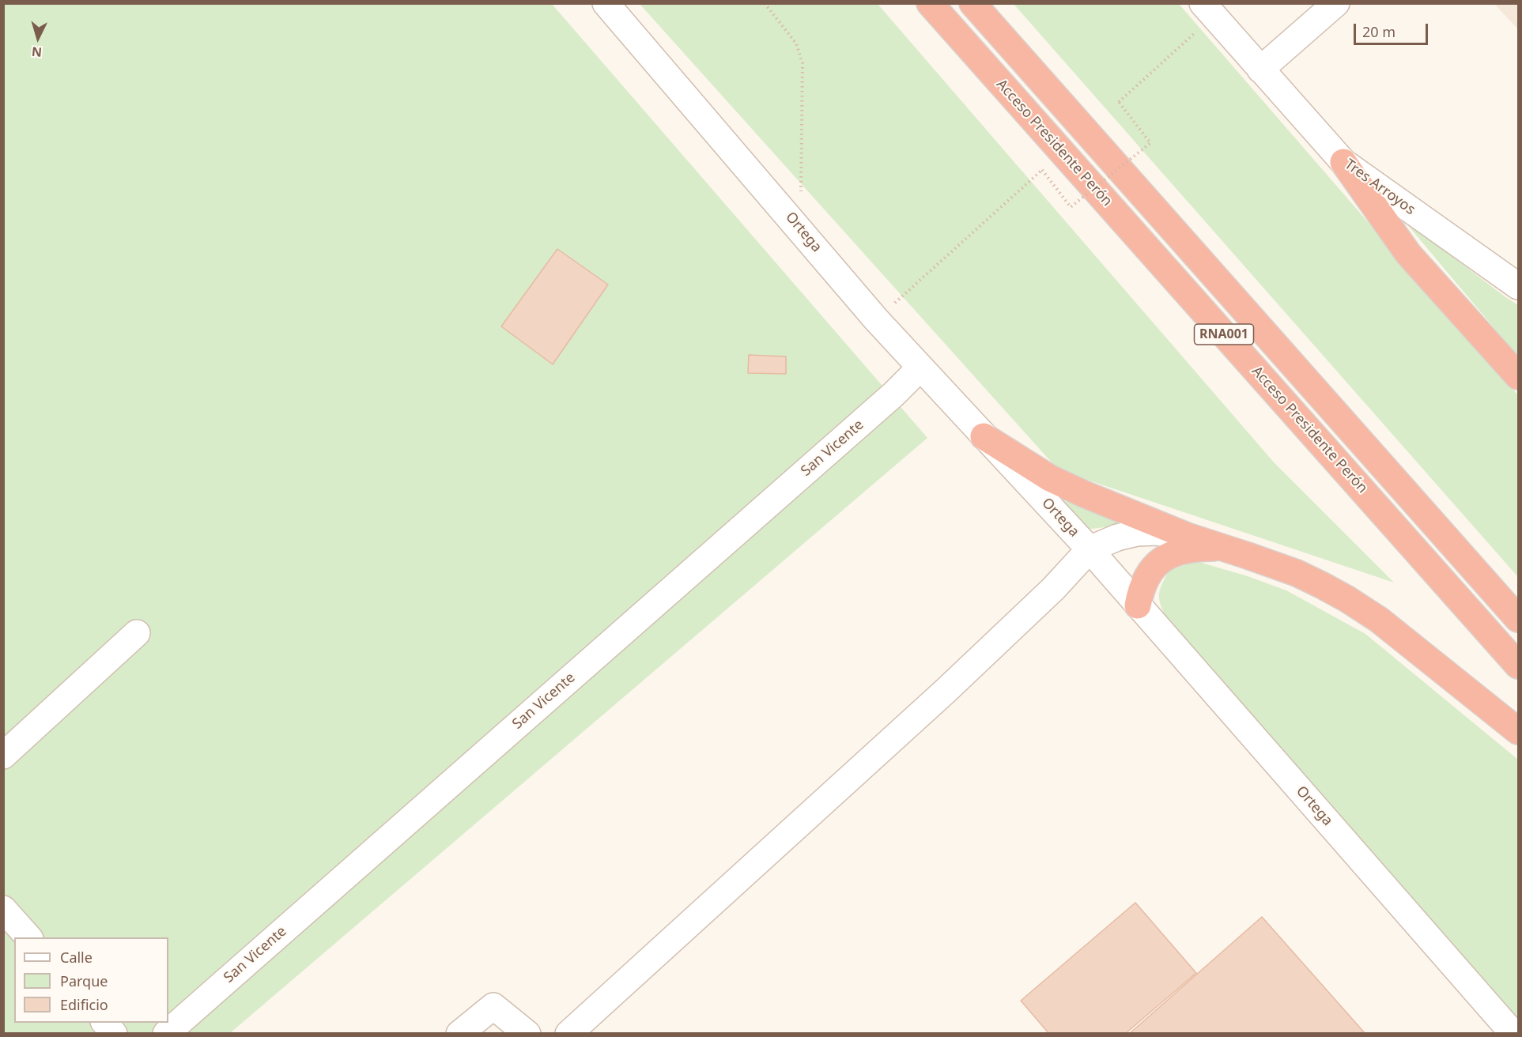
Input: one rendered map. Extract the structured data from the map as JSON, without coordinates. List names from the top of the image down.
{
  "streets": {
    "highway": ["Acceso Presidente Perón", "RNA001"],
    "street": ["Tres Arroyos", "Ortega", "San Vicente"]
  },
  "crossings": [
    ["Ortega", "San Vicente"]
  ],
  "legend": ["Calle", "Parque", "Edificio"],
  "scale_bar": "20 m",
  "north": "bottom"
}
